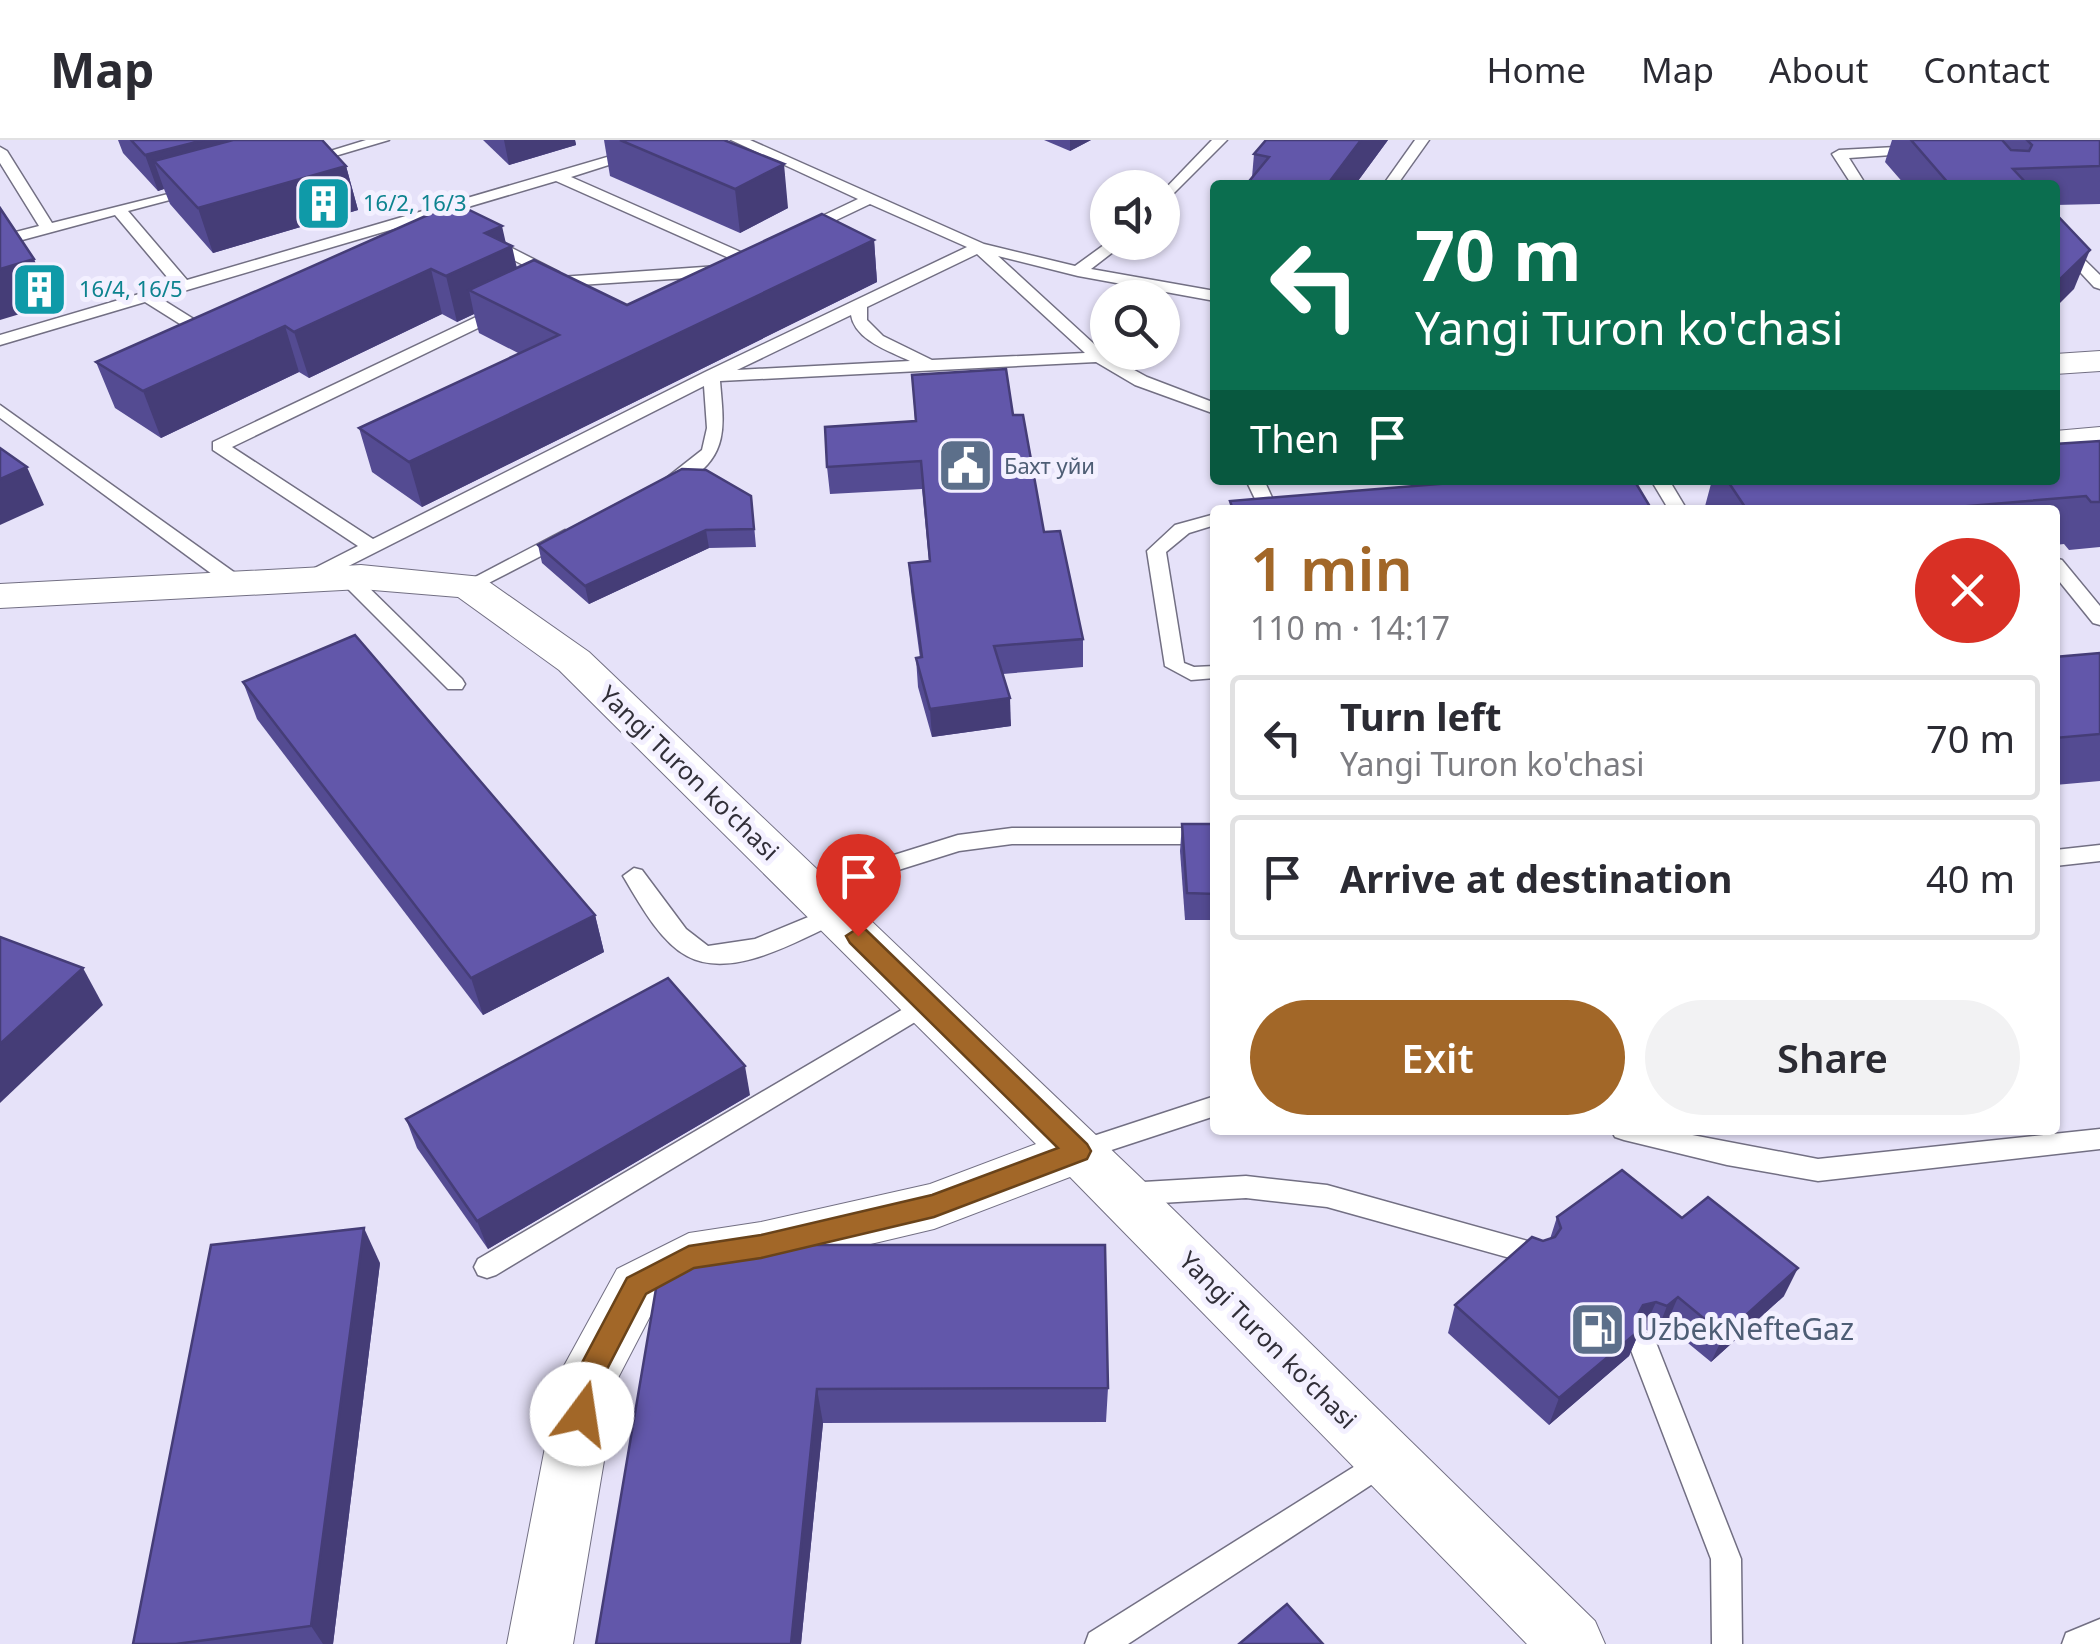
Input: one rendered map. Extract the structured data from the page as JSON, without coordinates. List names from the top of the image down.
{
  "streets": {
    "street": ["Yangi Turon ko'chasi"]
  },
  "places": {
    "building": ["16/2, 16/3", "16/4, 16/5"],
    "public building": ["Бахт уйи"],
    "fuel station": ["UzbekNefteGaz"]
  },
  "page": {
    "header": "Map",
    "nav": [
      "Home",
      "Map",
      "About",
      "Contact"
    ],
    "turn": ["70 m", "Yangi Turon ko'chasi"],
    "then": "Then",
    "heading": ["1 min", "110 m · 14:17"],
    "list": [
      {
        "name": "Turn left",
        "note": "Yangi Turon ko'chasi",
        "value": "70 m"
      },
      {
        "name": "Arrive at destination",
        "value": "40 m"
      }
    ],
    "buttons": ["Exit", "Share"]
  }
}
